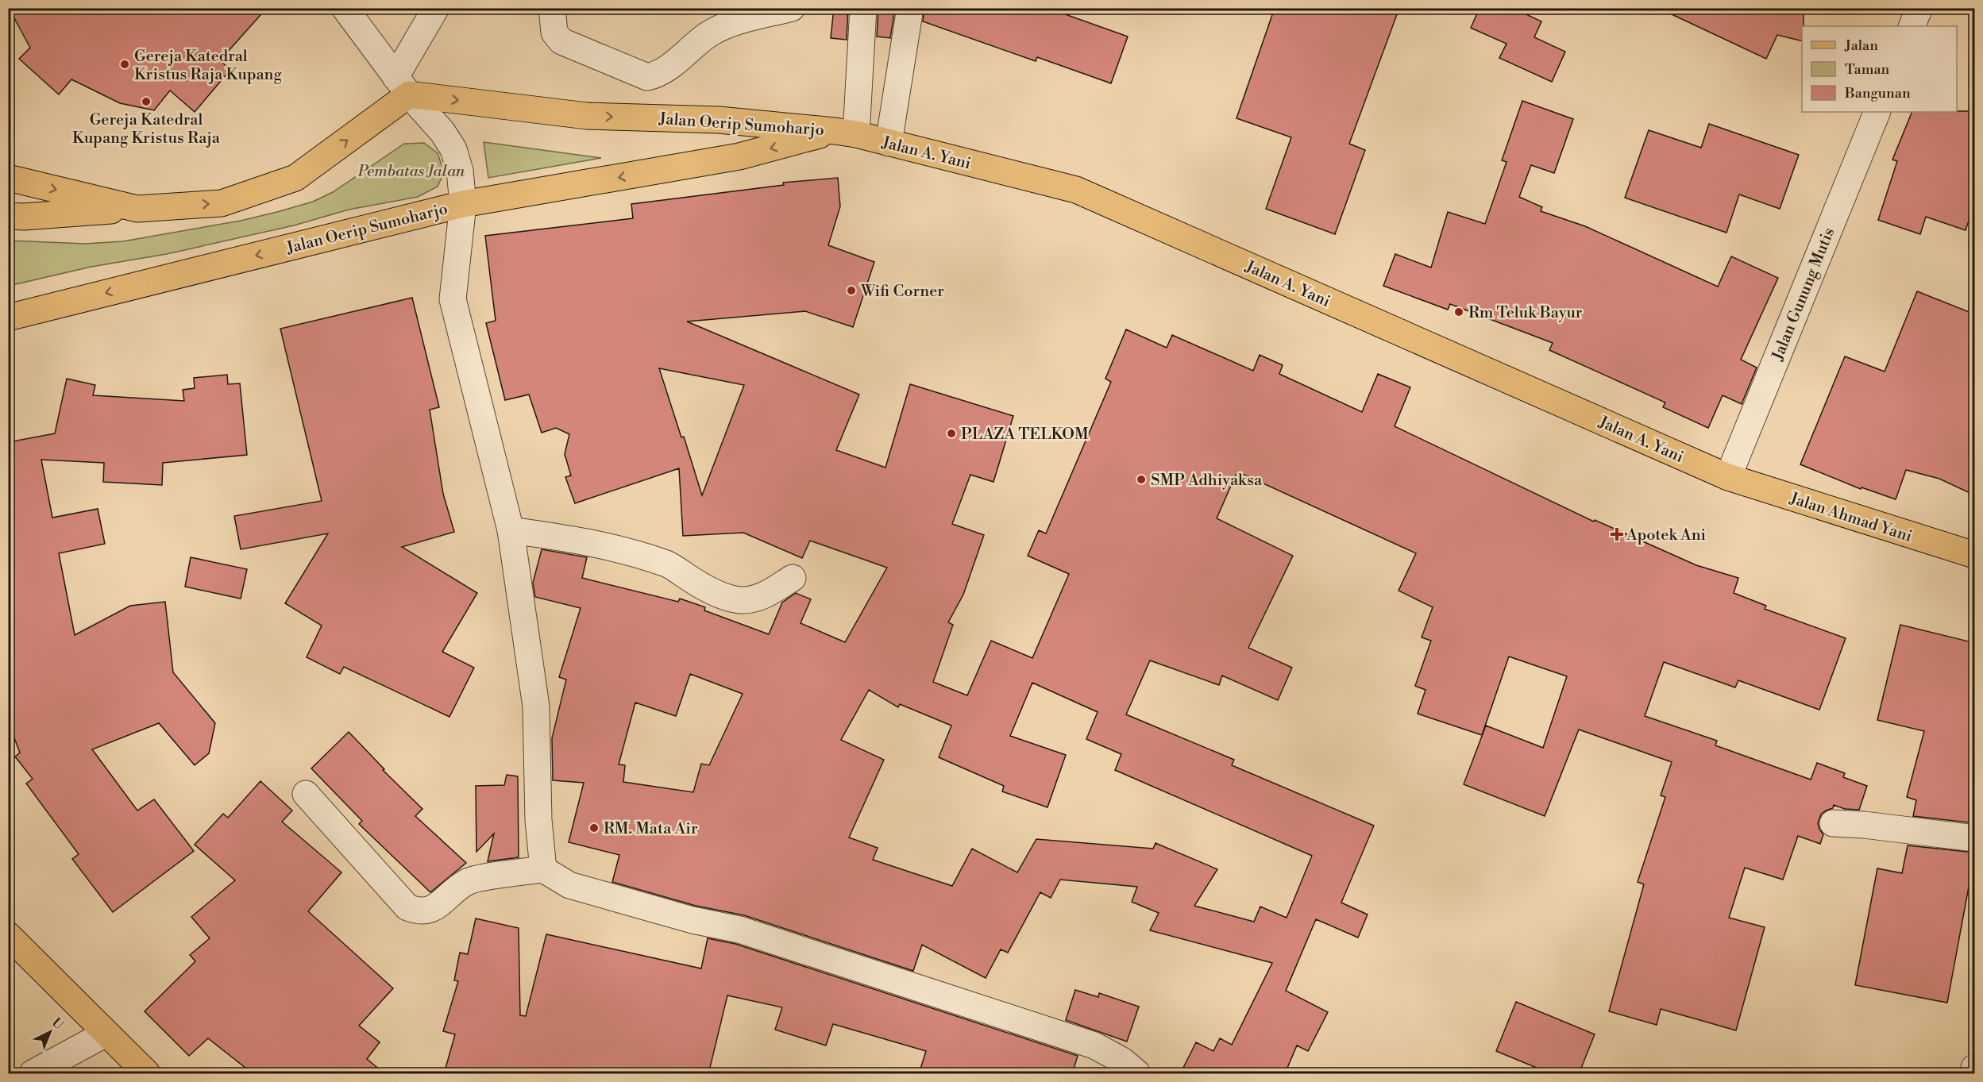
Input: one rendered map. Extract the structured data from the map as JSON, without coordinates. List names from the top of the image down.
{
  "streets": {
    "main road": ["Jalan Oerip Sumoharjo", "Jalan A. Yani", "Jalan Ahmad Yani"],
    "street": ["Jalan Gunung Mutis"]
  },
  "crossings": [
    ["Jalan Oerip Sumoharjo", "Jalan A. Yani"],
    ["Jalan A. Yani", "Jalan Gunung Mutis"],
    ["Jalan A. Yani", "Jalan Ahmad Yani"],
    ["Jalan Gunung Mutis", "Jalan Ahmad Yani"]
  ],
  "parks": ["Pembatas Jalan"],
  "places": {
    "other": [
      "Gereja Katedral Kristus Raja Kupang",
      "Gereja Katedral Kupang Kristus Raja",
      "Wifi Corner",
      "Rm Teluk Bayur",
      "PLAZA TELKOM",
      "SMP Adhiyaksa",
      "RM. Mata Air"
    ],
    "health": ["Apotek Ani"]
  },
  "legend": ["Jalan", "Taman", "Bangunan"],
  "north": "top right"
}
